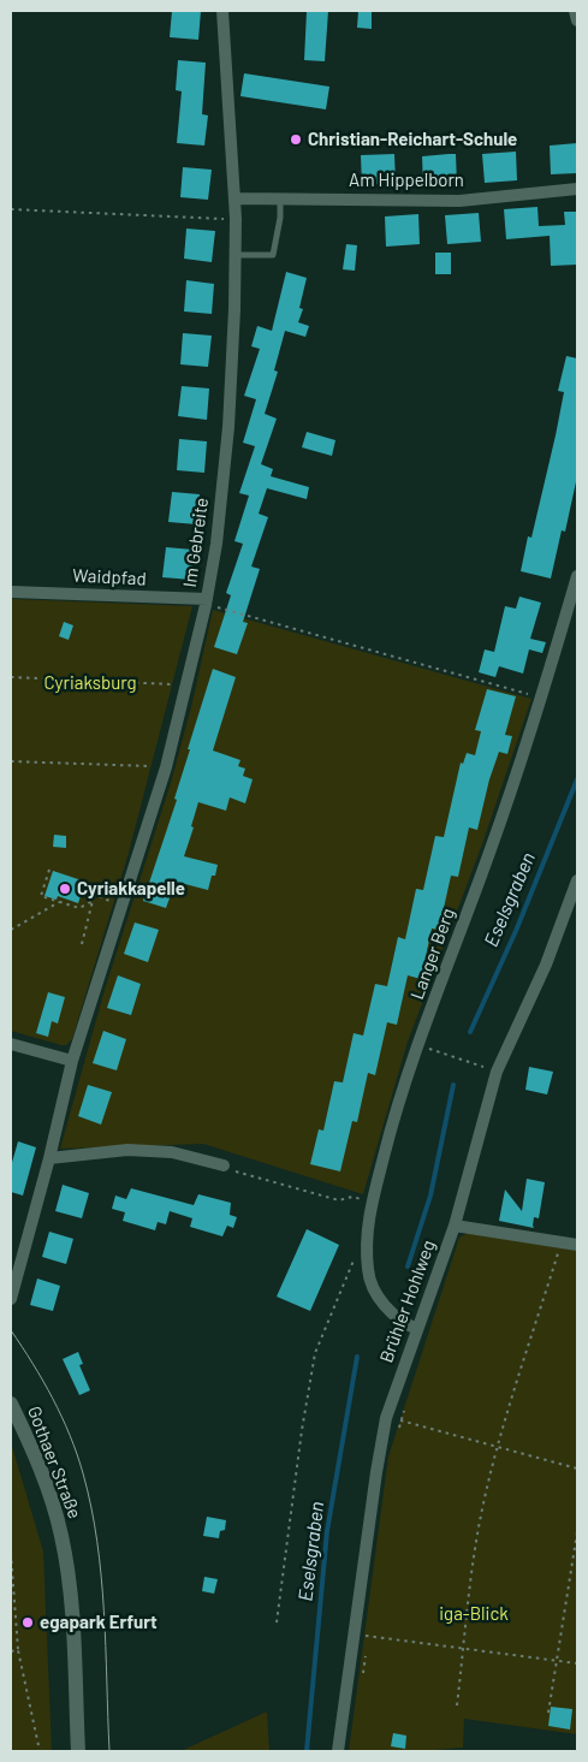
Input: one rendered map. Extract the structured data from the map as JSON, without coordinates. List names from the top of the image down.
{
  "streets": {
    "main road": ["Gothaer Straße"],
    "street": [
      "Am Hippelborn",
      "Im Gebreite",
      "Waidpfad",
      "Langer Berg",
      "Brühler Hohlweg"
    ]
  },
  "crossings": [
    ["Am Hippelborn", "Im Gebreite"],
    ["Im Gebreite", "Waidpfad"],
    ["Langer Berg", "Brühler Hohlweg"]
  ],
  "water": ["Eselsgraben"],
  "parks": ["Cyriaksburg", "iga-Blick"],
  "places": ["Christian-Reichart-Schule", "Cyriakkapelle", "egapark Erfurt"]
}
